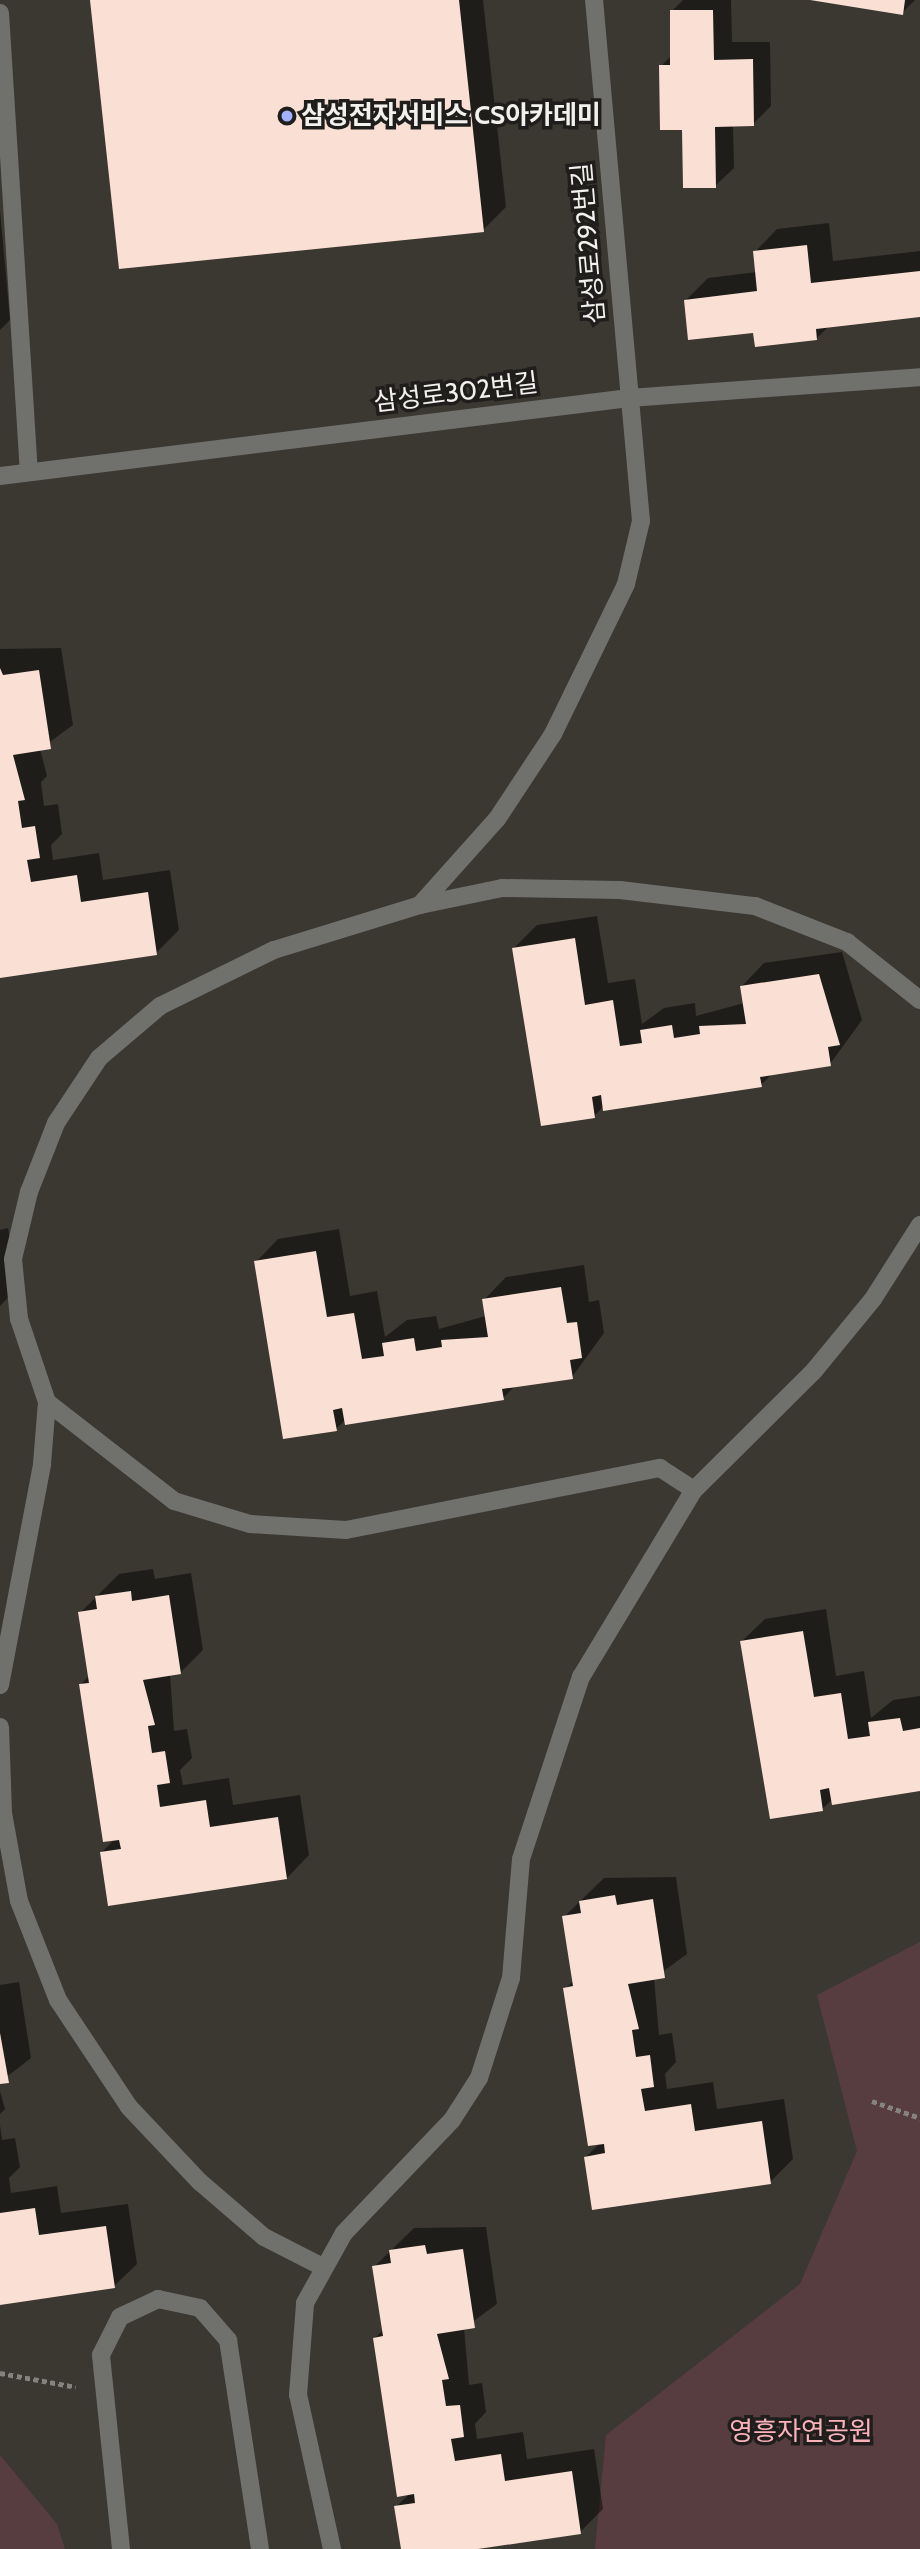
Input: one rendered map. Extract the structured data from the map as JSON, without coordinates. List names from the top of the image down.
{
  "streets": {
    "street": ["삼성로292번길", "삼성로302번길"]
  },
  "crossings": [
    ["삼성로292번길", "삼성로302번길"]
  ],
  "parks": ["영흥자연공원"],
  "places": ["삼성전자서비스 CS아카데미"]
}
